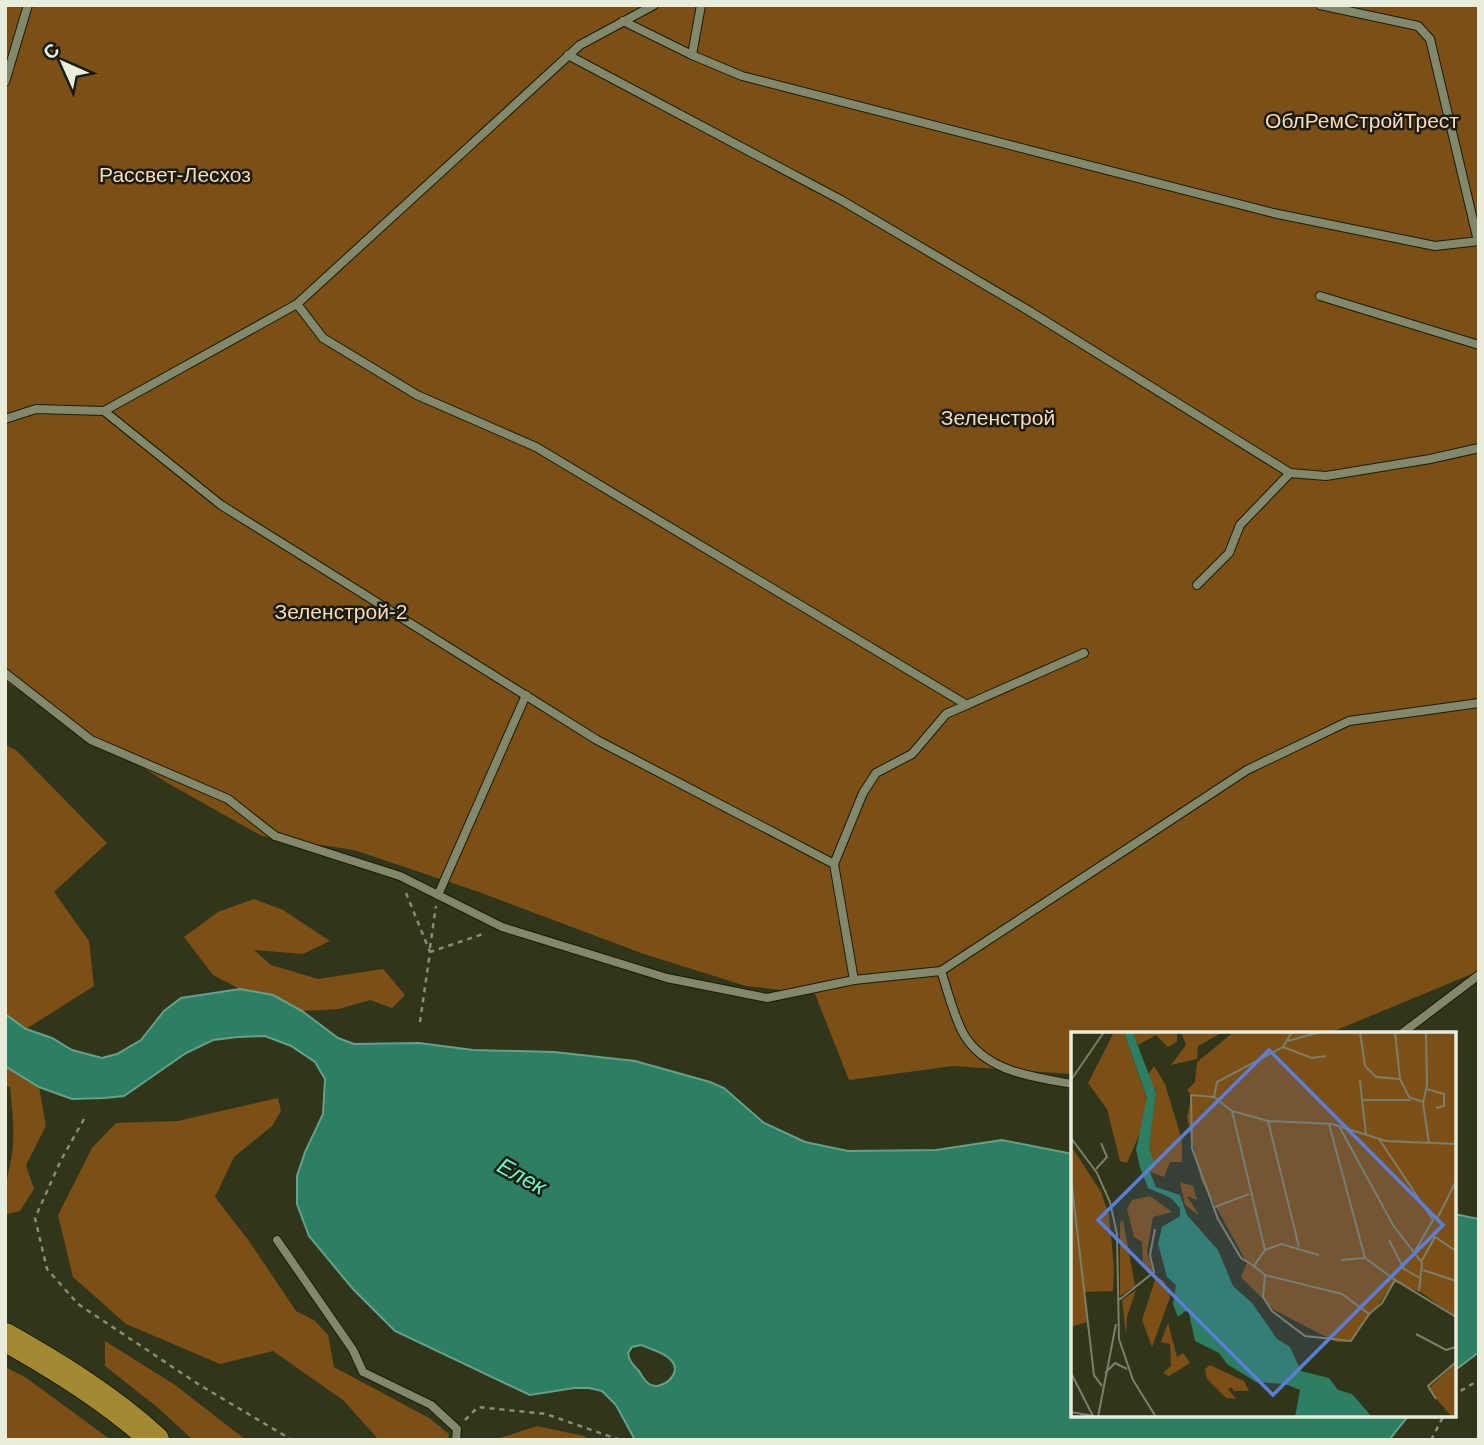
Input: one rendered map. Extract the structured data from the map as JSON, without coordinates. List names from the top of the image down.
{
  "water": ["Елек"],
  "parks": [
    "ОблРемСтройТрест",
    "Рассвет-Лесхоз",
    "Зеленстрой",
    "Зеленстрой-2"
  ],
  "north": "top left"
}
